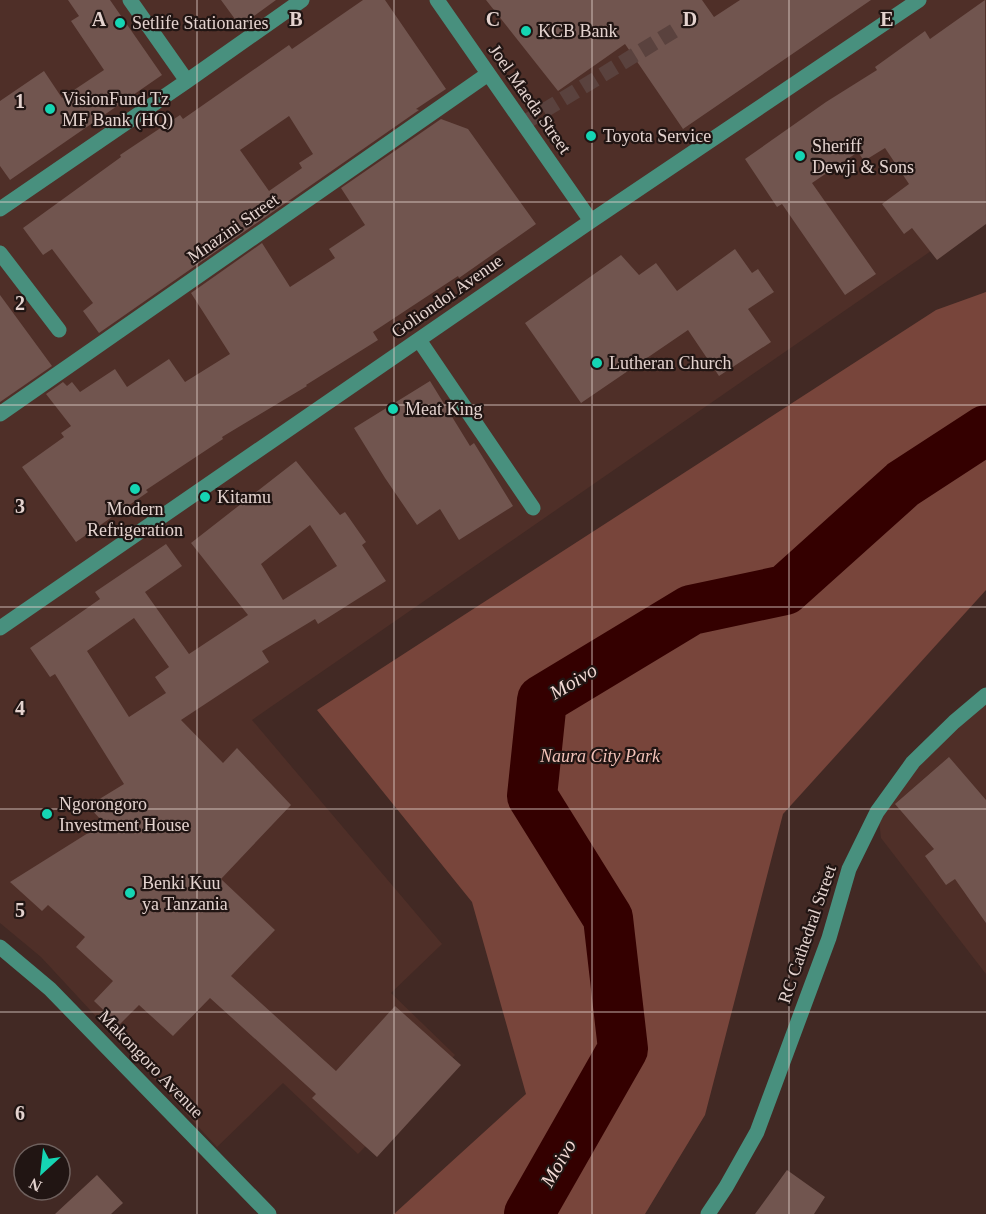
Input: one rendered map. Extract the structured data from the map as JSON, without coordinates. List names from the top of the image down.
{
  "streets": {
    "street": [
      "Joel Maeda Street",
      "Mnazini Street",
      "Goliondoi Avenue",
      "RC Cathedral Street",
      "Makongoro Avenue"
    ]
  },
  "crossings": [
    ["Joel Maeda Street", "Mnazini Street"],
    ["Joel Maeda Street", "Goliondoi Avenue"]
  ],
  "water": ["Moivo"],
  "parks": ["Naura City Park"],
  "places": [
    "Setlife Stationaries",
    "KCB Bank",
    "VisionFund Tz MF Bank (HQ)",
    "Toyota Service",
    "Sheriff Dewji & Sons",
    "Lutheran Church",
    "Meat King",
    "Modern Refrigeration",
    "Kitamu",
    "Ngorongoro Investment House",
    "Benki Kuu ya Tanzania"
  ],
  "north": "bottom left",
  "grid": {
    "columns": [
      "A",
      "B",
      "C",
      "D",
      "E"
    ],
    "rows": [
      "1",
      "2",
      "3",
      "4",
      "5",
      "6"
    ]
  }
}
